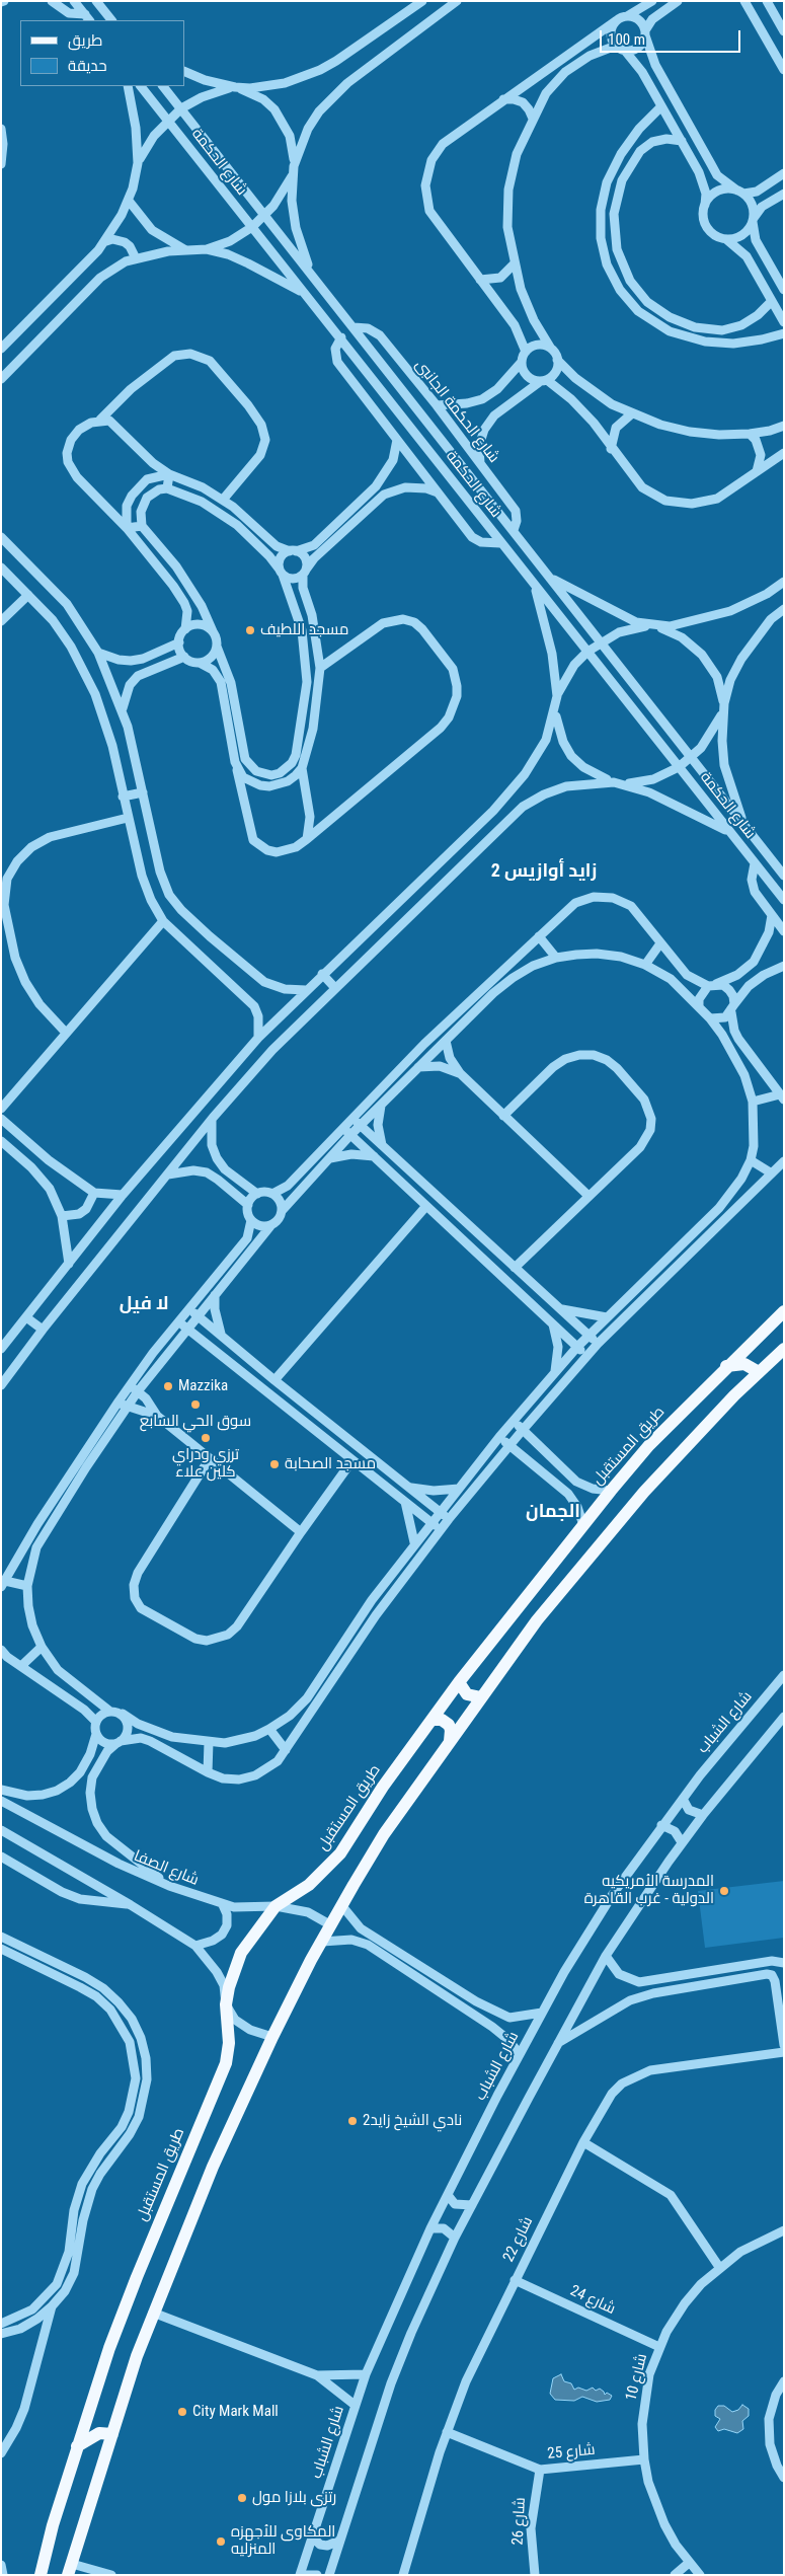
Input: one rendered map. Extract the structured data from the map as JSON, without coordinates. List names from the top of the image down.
{
  "streets": {
    "main road": ["طريق المستقبل"],
    "street": [
      "شارع الحكمة",
      "شارع الحكمة الجانبى",
      "شارع الشباب",
      "شارع الصفا",
      "شارع 22",
      "شارع 24",
      "شارع 10",
      "شارع 25",
      "شارع 26"
    ]
  },
  "crossings": [
    ["شارع الحكمة", "شارع الحكمة الجانبى"],
    ["طريق المستقبل", "شارع الصفا"],
    ["شارع 22", "شارع 24"],
    ["شارع 22", "شارع 25"],
    ["شارع 24", "شارع 10"],
    ["شارع 10", "شارع 25"],
    ["شارع 25", "شارع 26"]
  ],
  "districts": ["زايد أوازيس 2", "لا فيل", "الجمان"],
  "places": [
    "مسجد اللطيف",
    "Mazzika",
    "سوق الحي السابع",
    "ترزي ودراي كلين علاء",
    "مسجد الصحابة",
    "المدرسة الأمريكيه الدولية - غرب القاهرة",
    "نادي الشيخ زايد2",
    "City Mark Mall",
    "رتزى بلازا مول",
    "المكاوى للأجهزه المنزليه"
  ],
  "legend": ["طريق", "حديقة"],
  "scale_bar": "100 m"
}
